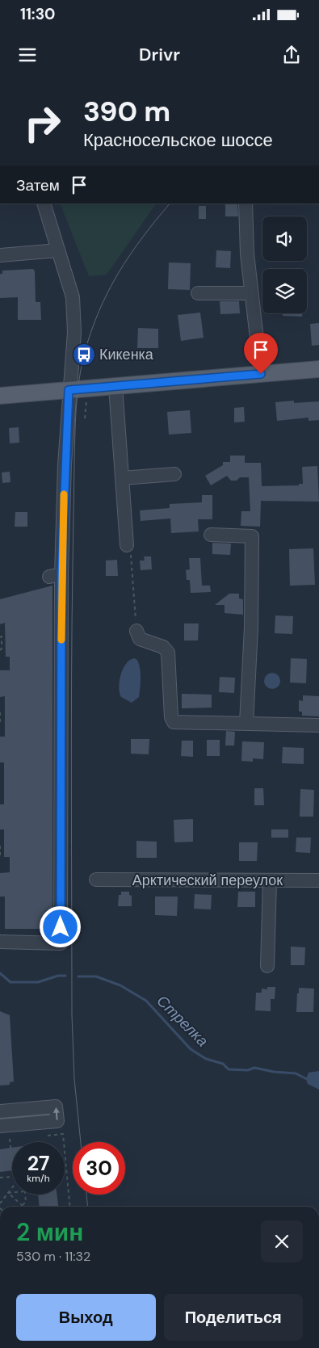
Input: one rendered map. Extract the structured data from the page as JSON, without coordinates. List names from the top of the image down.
{
  "streets": {
    "street": ["Арктический переулок"]
  },
  "water": ["Стрелка"],
  "places": {
    "bus stop": ["Кикенка"]
  },
  "page": {
    "status": "11:30",
    "header": "Drivr",
    "turn": ["390 m", "Красносельское шоссе"],
    "then": "Затем",
    "speed": "27 km/h",
    "limit": "30",
    "heading": ["2 мин", "530 m · 11:32"],
    "buttons": ["Выход", "Поделиться"]
  }
}
